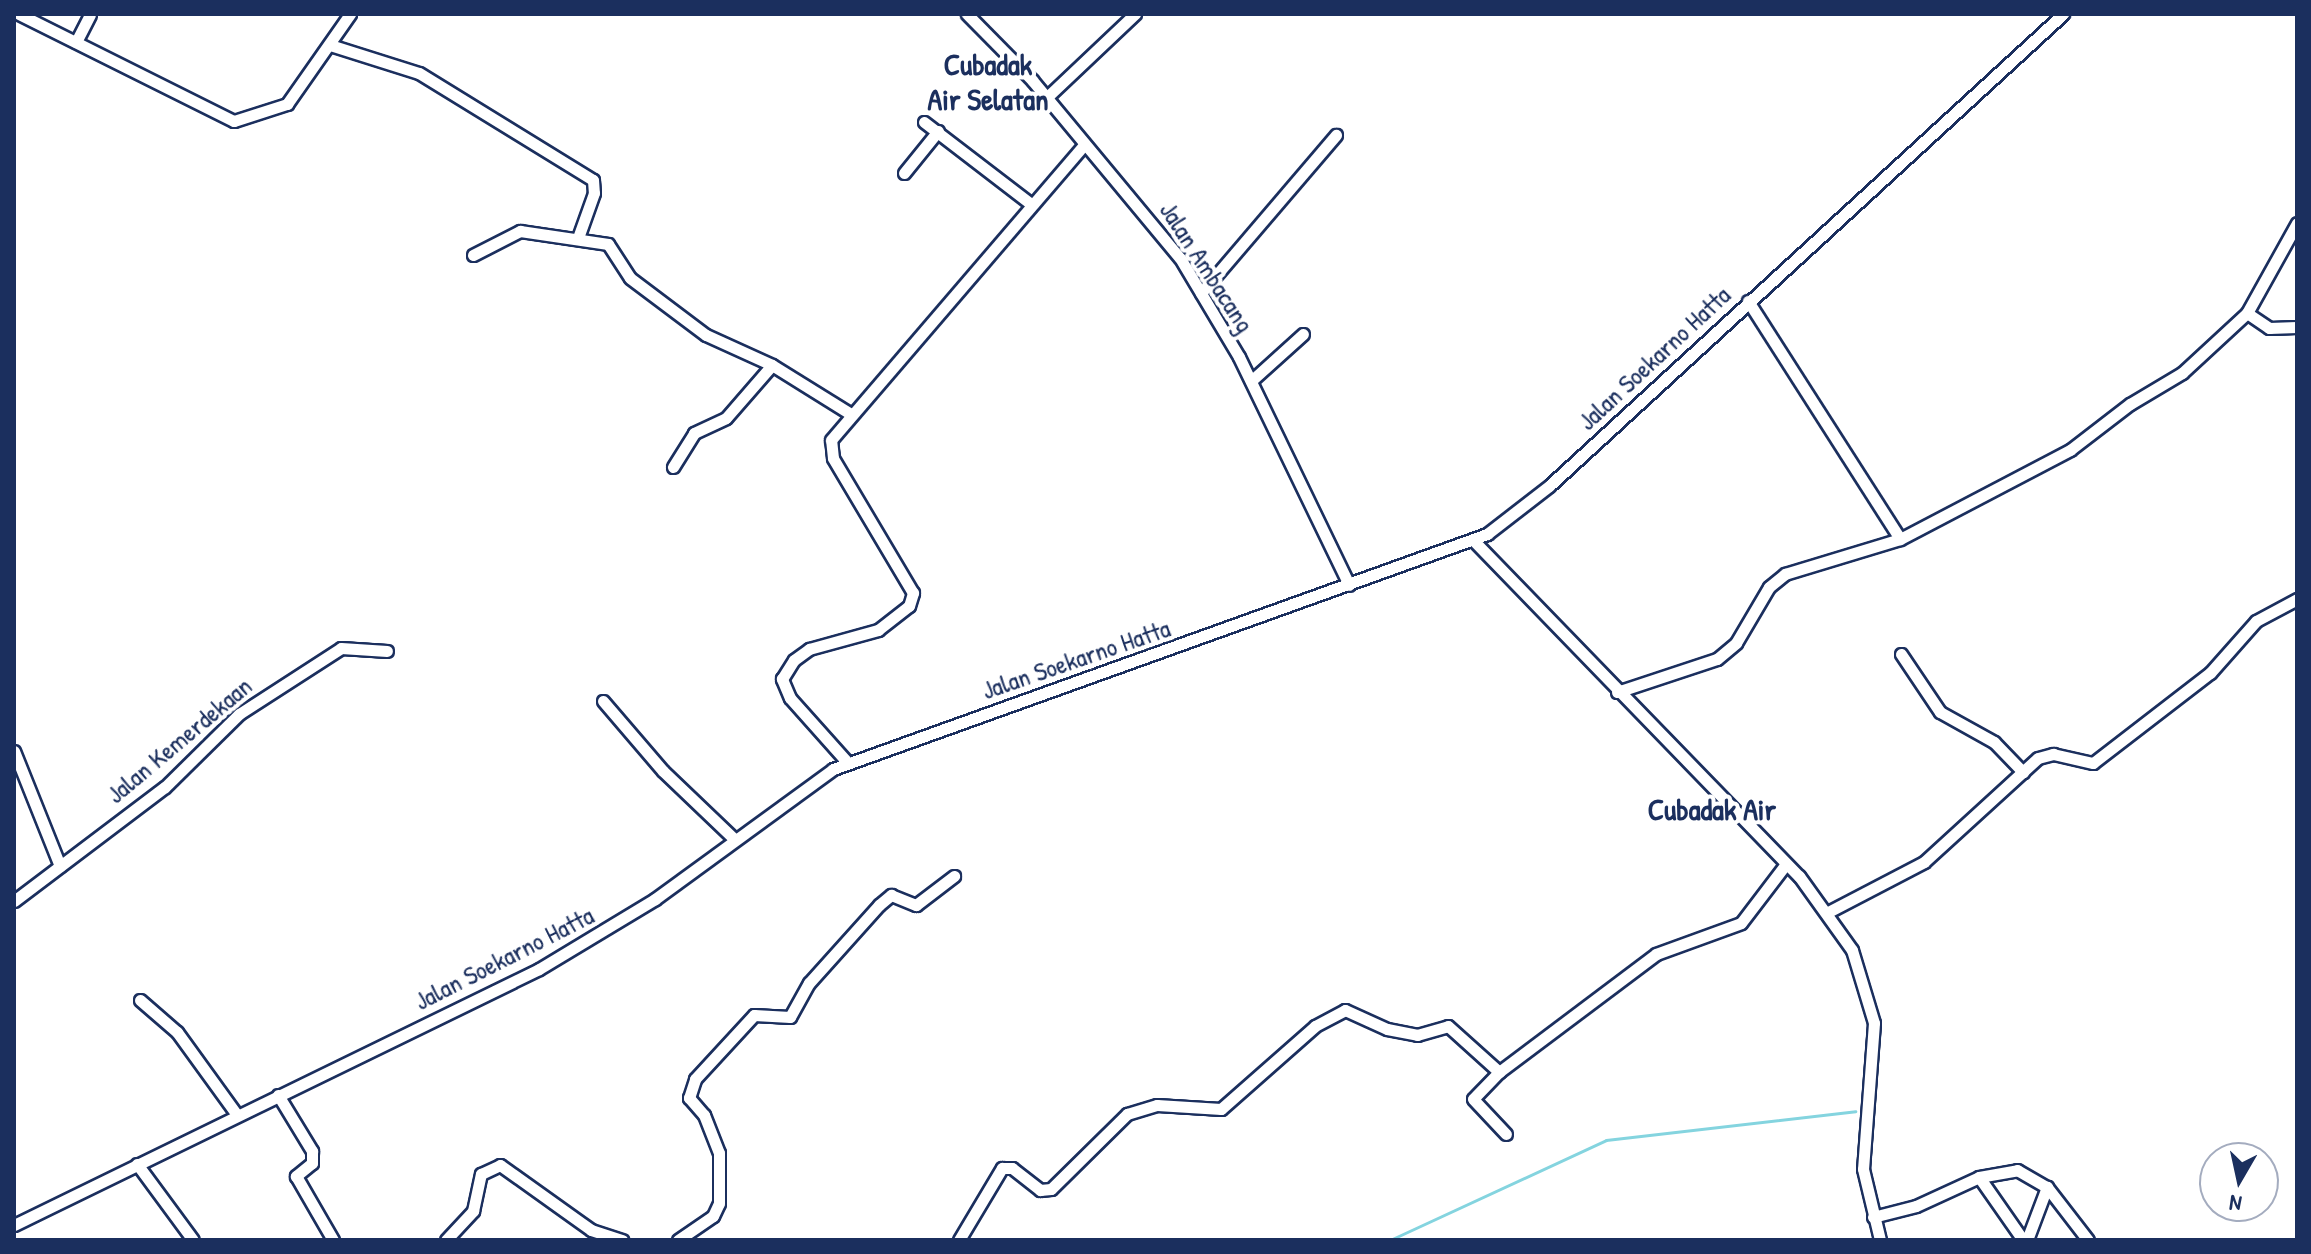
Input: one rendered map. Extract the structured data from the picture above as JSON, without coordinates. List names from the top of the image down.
{
  "streets": {
    "street": ["Jalan Ambacang", "Jalan Soekarno Hatta", "Jalan Kemerdekaan"]
  },
  "crossings": [
    ["Jalan Ambacang", "Jalan Soekarno Hatta"]
  ],
  "districts": ["Cubadak Air Selatan", "Cubadak Air"],
  "north": "bottom"
}
